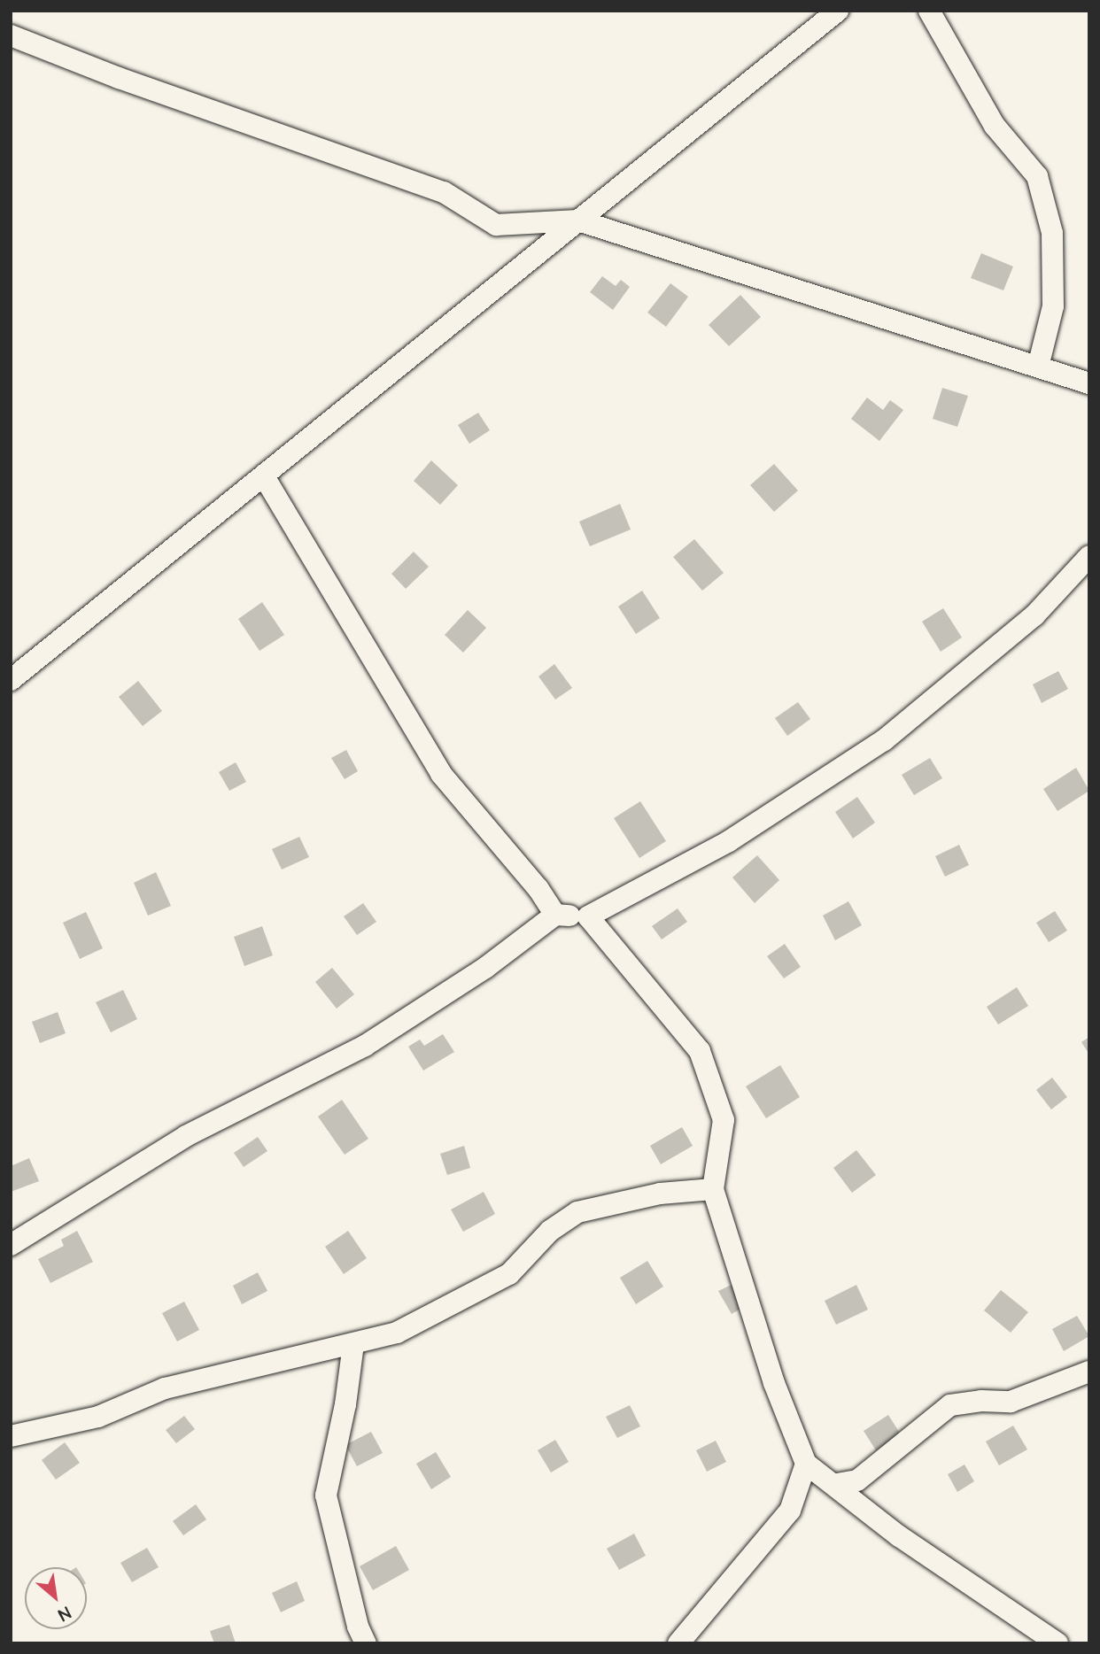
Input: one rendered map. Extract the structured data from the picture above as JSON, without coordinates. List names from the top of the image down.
{
  "north": "bottom right"
}
